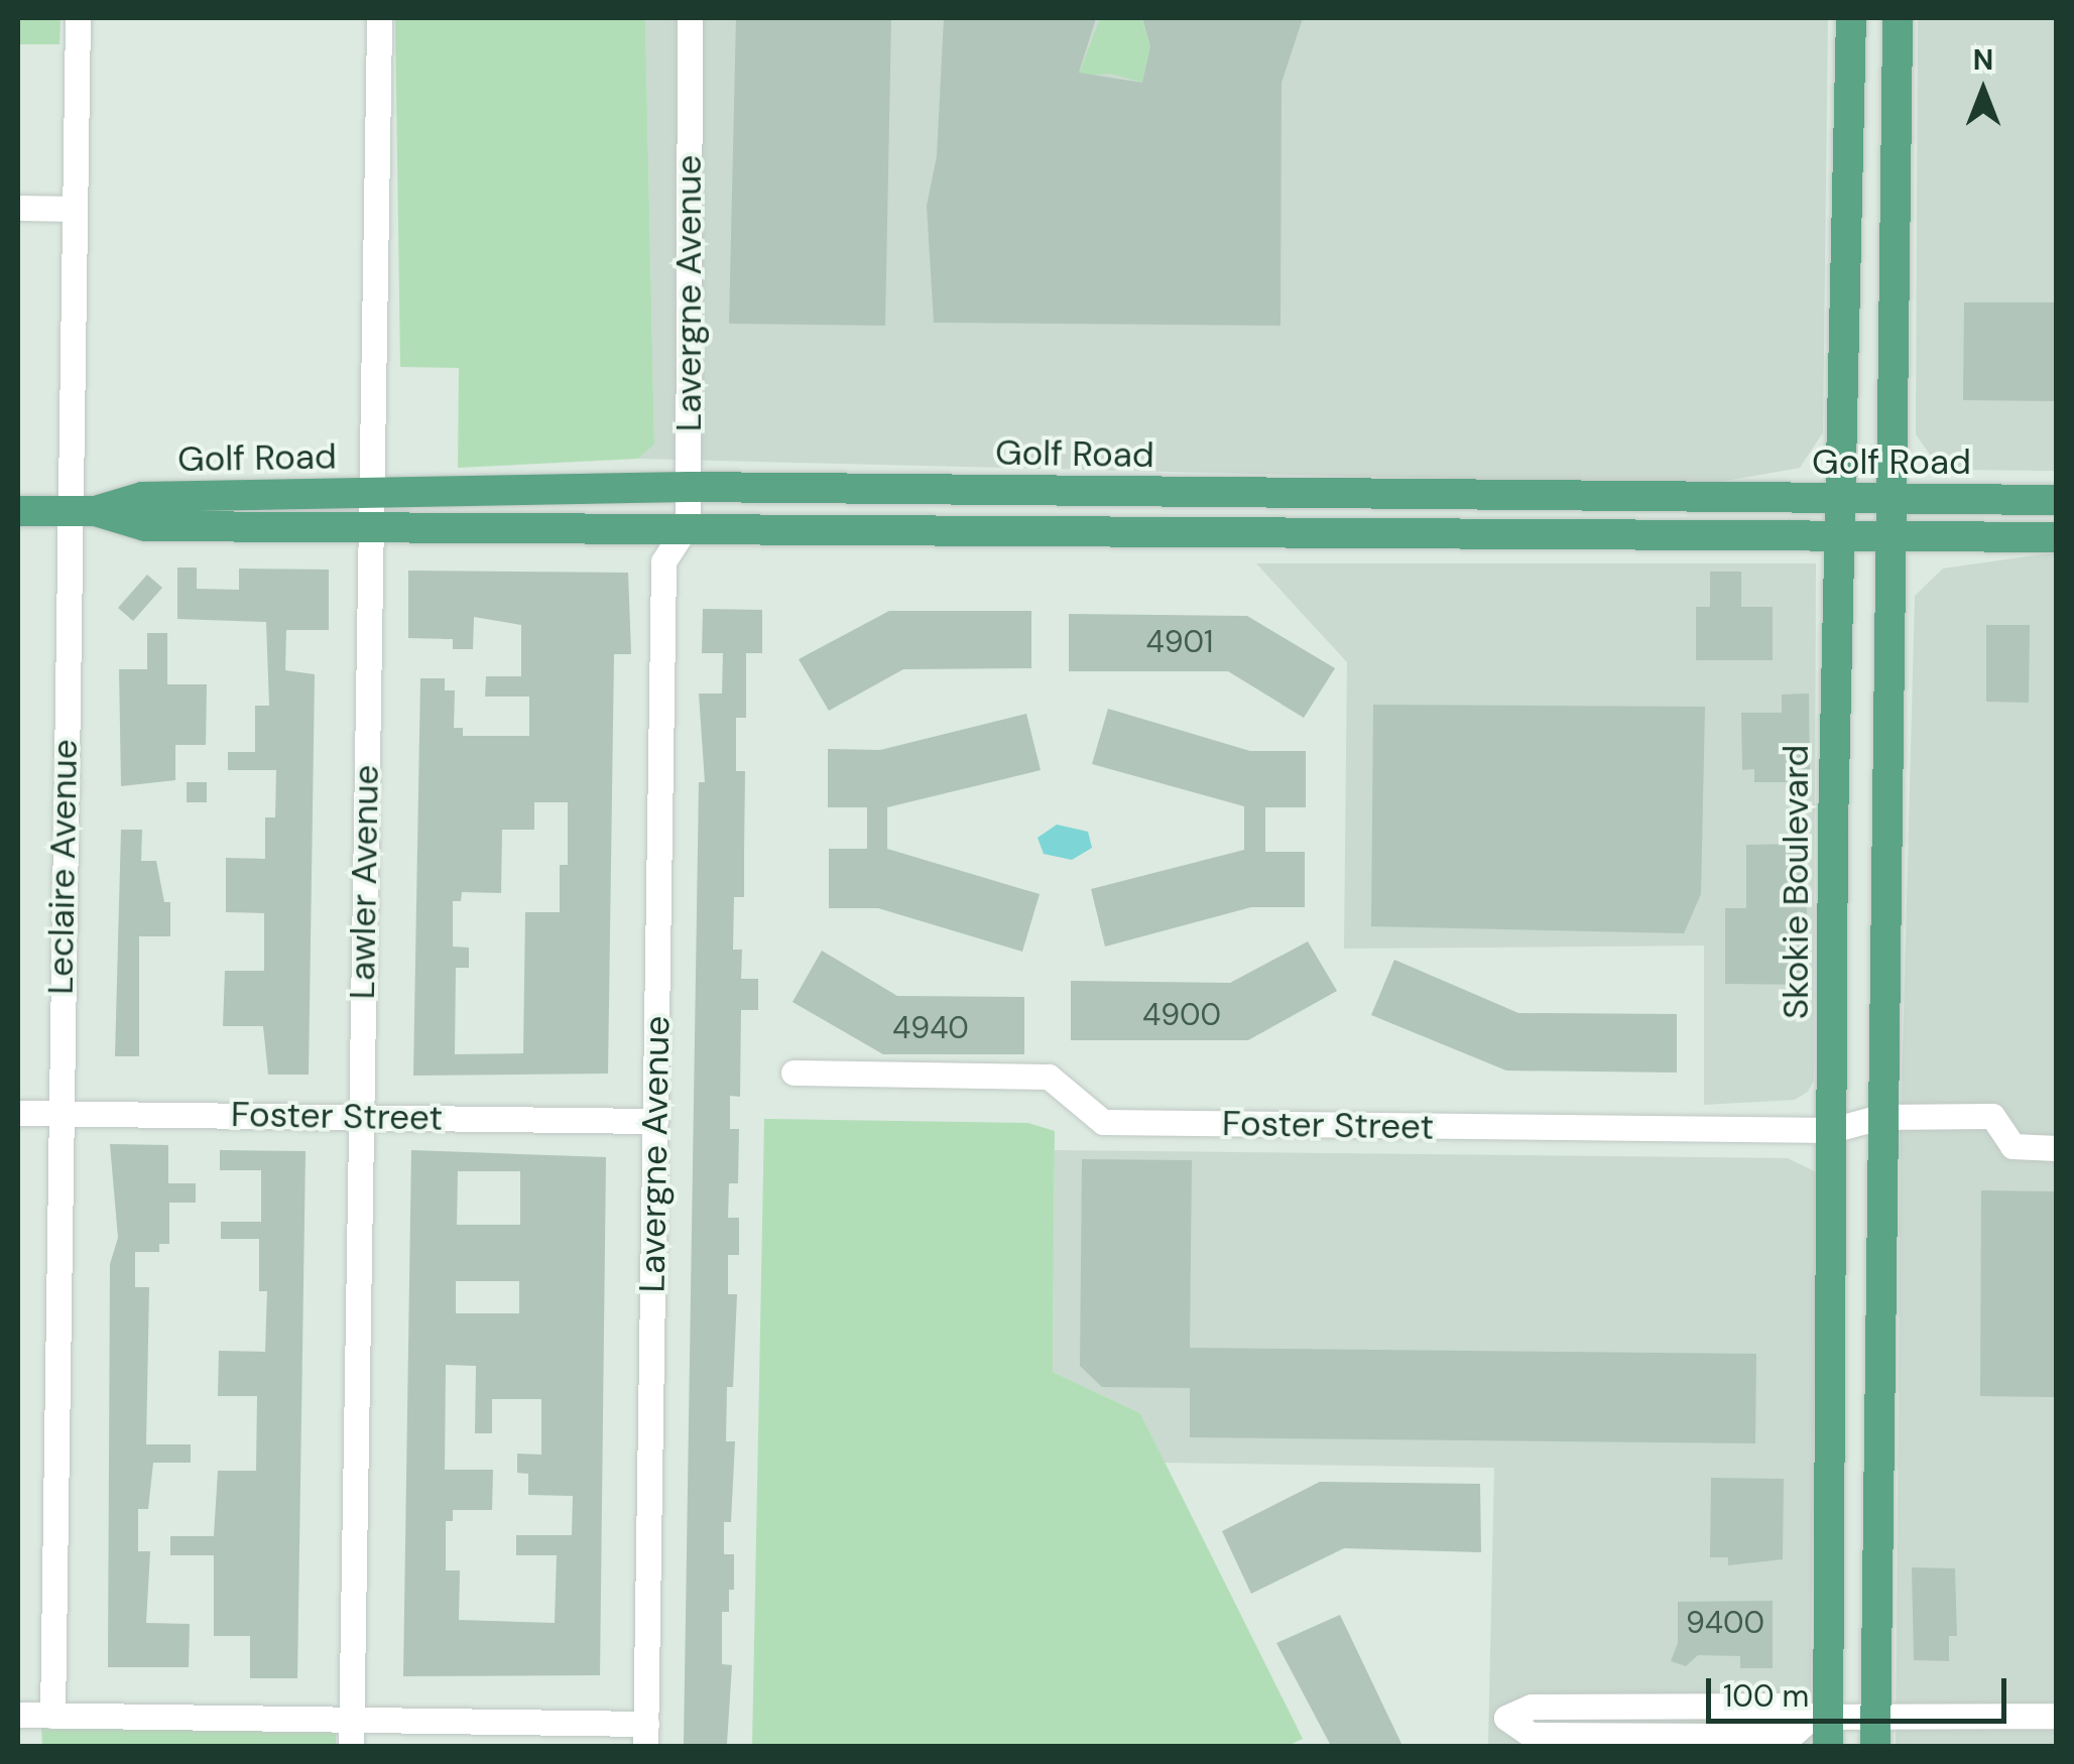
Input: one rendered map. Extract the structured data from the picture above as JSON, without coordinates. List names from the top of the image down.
{
  "streets": {
    "main road": ["Golf Road", "Skokie Boulevard"],
    "street": [
      "Lavergne Avenue",
      "Leclaire Avenue",
      "Lawler Avenue",
      "Foster Street"
    ]
  },
  "crossings": [
    ["Lavergne Avenue", "Golf Road"],
    ["Lavergne Avenue", "Foster Street"],
    ["Golf Road", "Leclaire Avenue"],
    ["Golf Road", "Lawler Avenue"],
    ["Golf Road", "Skokie Boulevard"],
    ["Leclaire Avenue", "Foster Street"],
    ["Lawler Avenue", "Foster Street"],
    ["Skokie Boulevard", "Foster Street"]
  ],
  "house_numbers": [
    "4901",
    "4900",
    "4940",
    "9400"
  ],
  "scale_bar": "100 m",
  "north": "top"
}
